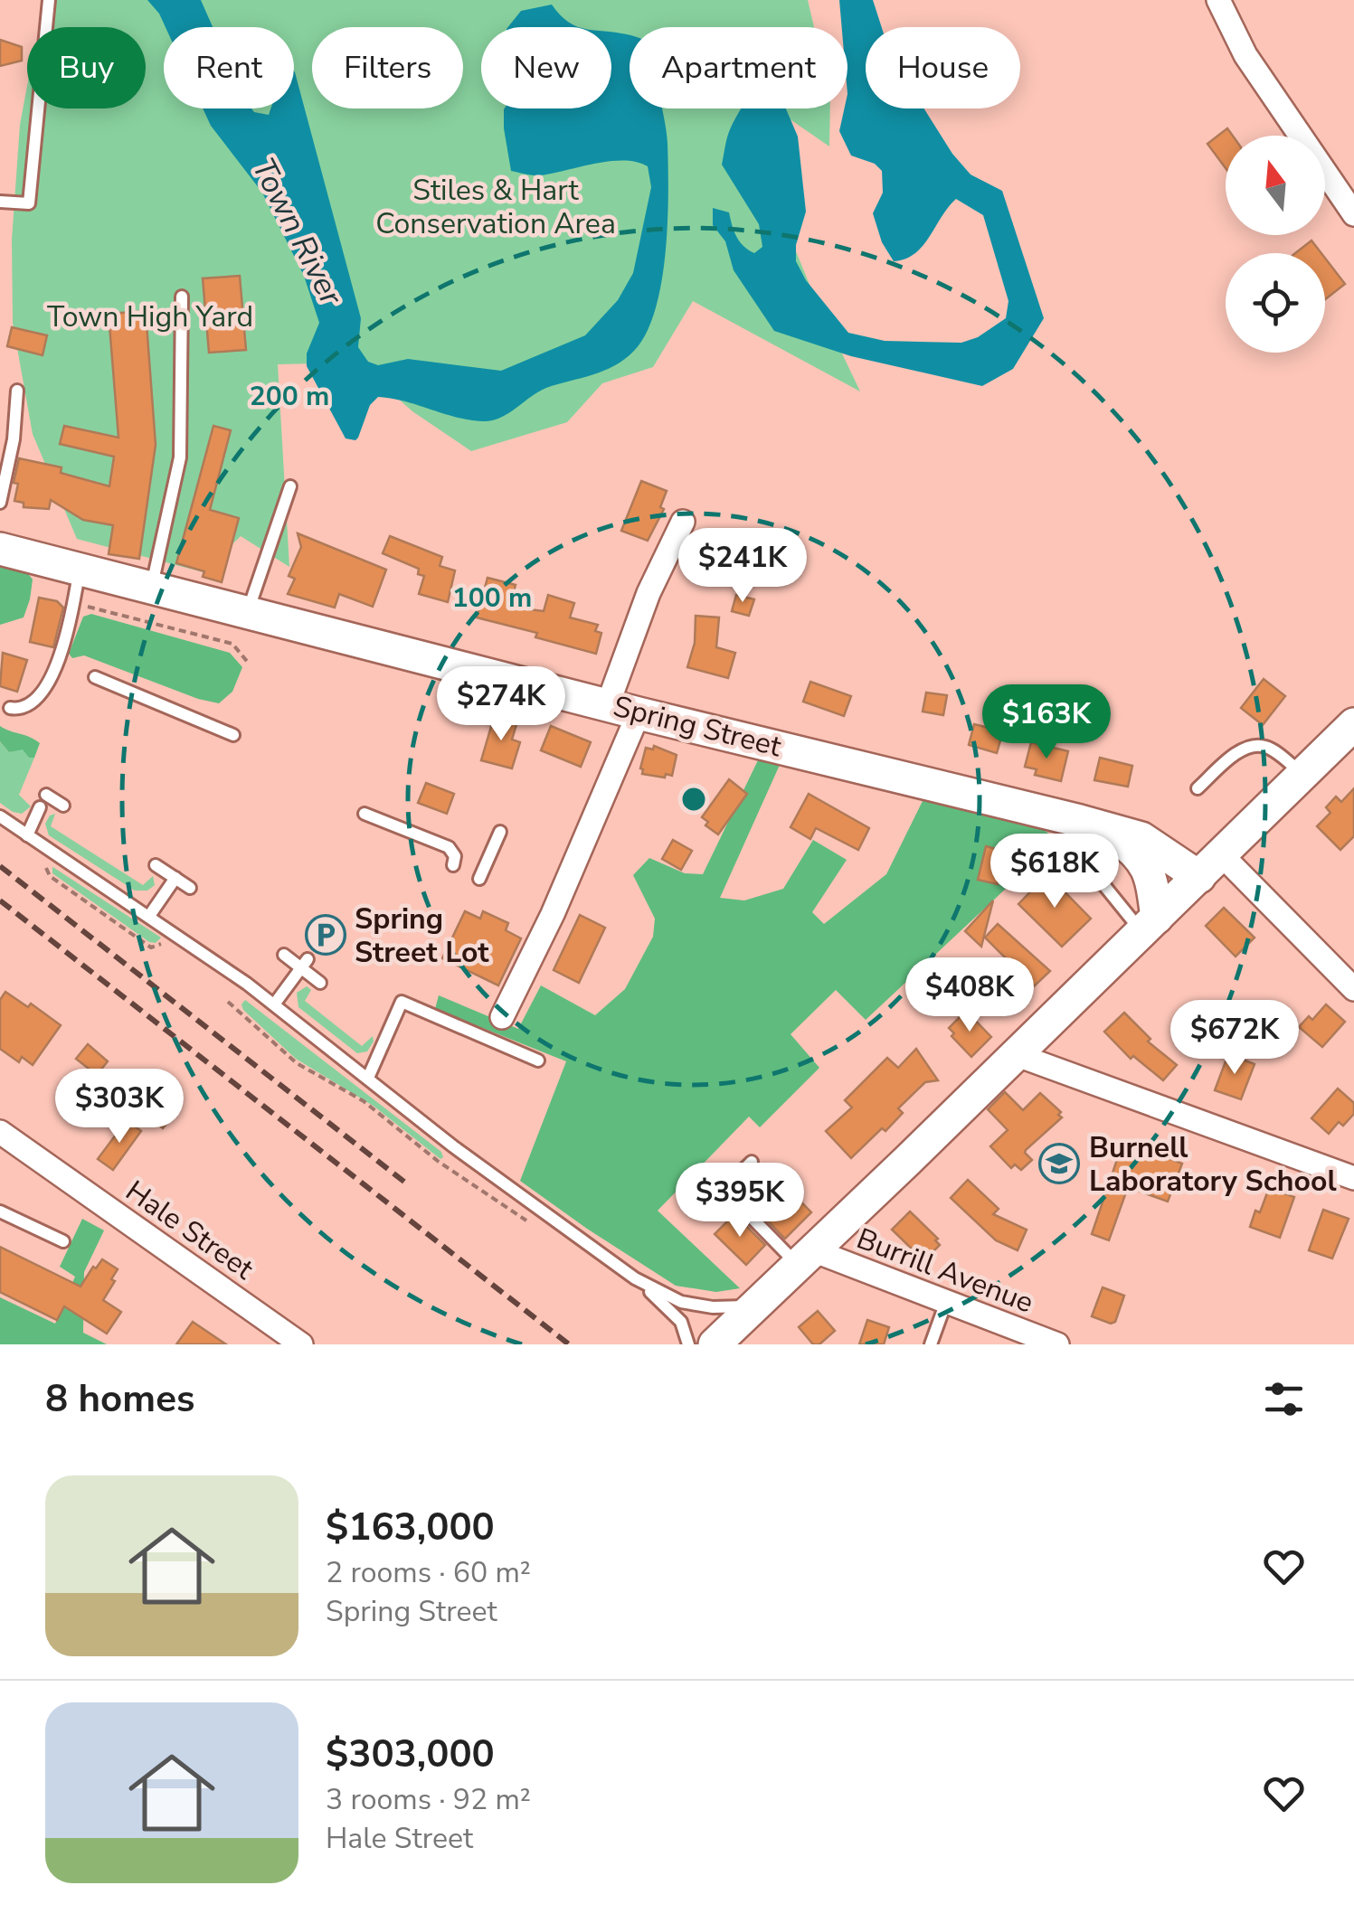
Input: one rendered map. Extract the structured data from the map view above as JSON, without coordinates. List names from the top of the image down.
{
  "streets": {
    "street": ["Spring Street", "Hale Street", "Burrill Avenue"]
  },
  "water": ["Town River"],
  "parks": ["Stiles & Hart Conservation Area", "Town High Yard"],
  "places": {
    "parking": ["Spring Street Lot"],
    "school or university": ["Burnell Laboratory School"]
  },
  "north": "top",
  "page": {
    "chip": [
      "Buy",
      "Rent",
      "Filters",
      "New",
      "Apartment",
      "House"
    ],
    "price": [
      "$241K",
      "$274K",
      "$163K",
      "$618K",
      "$408K",
      "$672K",
      "$303K",
      "$395K"
    ],
    "heading": "8 homes",
    "list": [
      {
        "name": "$163,000",
        "note": "2 rooms · 60 m² · Spring Street"
      },
      {
        "name": "$303,000",
        "note": "3 rooms · 92 m² · Hale Street"
      }
    ]
  },
  "rings": ["200 m", "100 m"]
}
